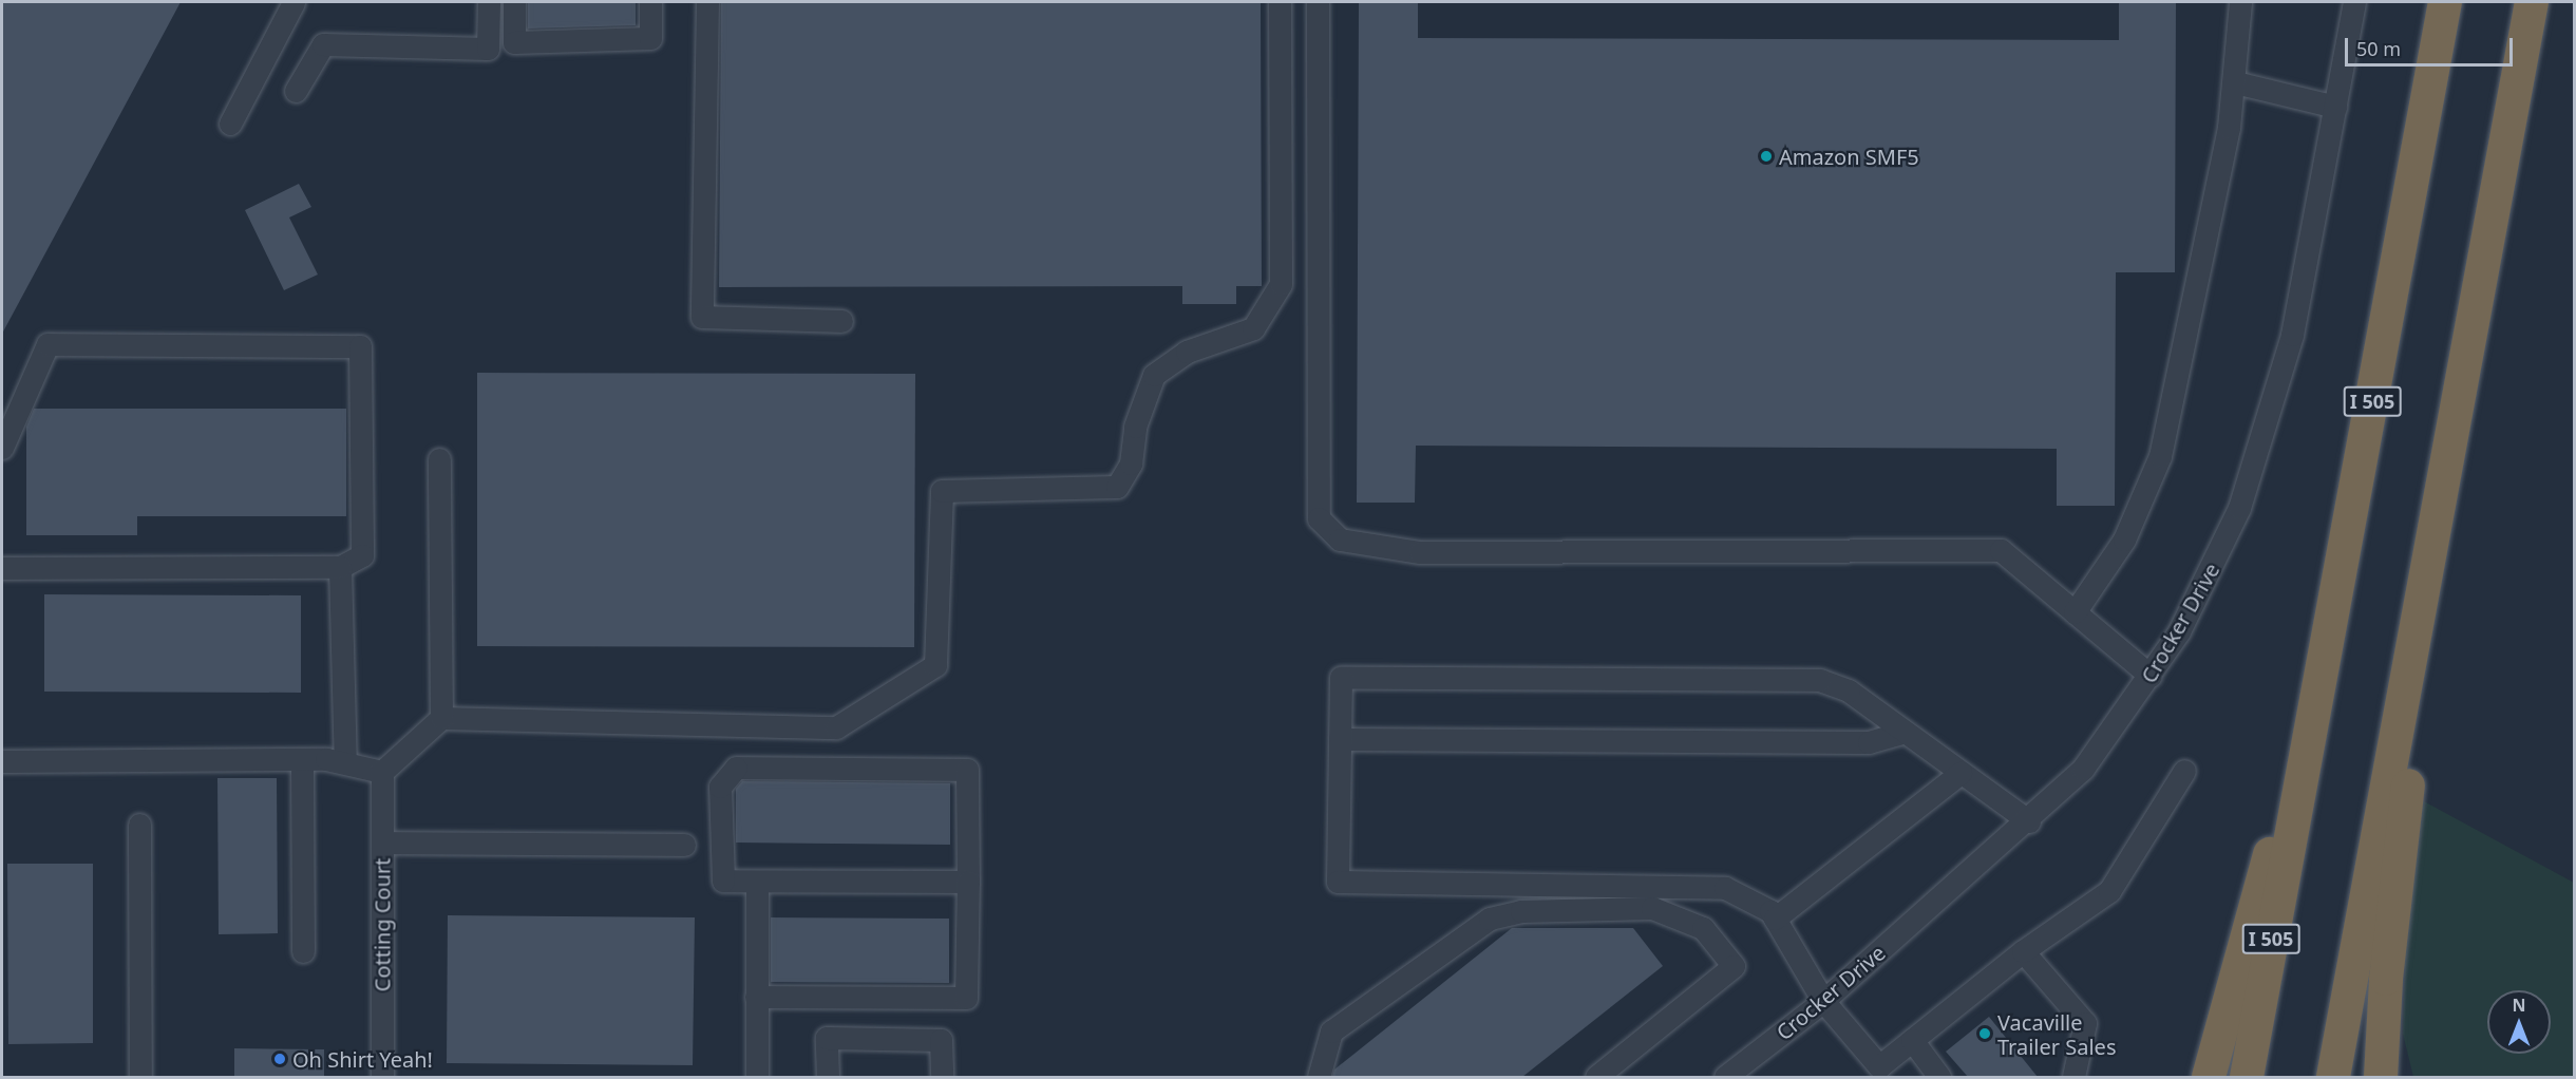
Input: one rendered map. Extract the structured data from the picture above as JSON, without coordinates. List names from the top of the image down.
{
  "streets": {
    "highway": ["I 505"],
    "street": ["Crocker Drive", "Cotting Court"]
  },
  "places": ["Amazon SMF5", "Vacaville Trailer Sales", "Oh Shirt Yeah!"],
  "scale_bar": "50 m",
  "north": "top"
}
